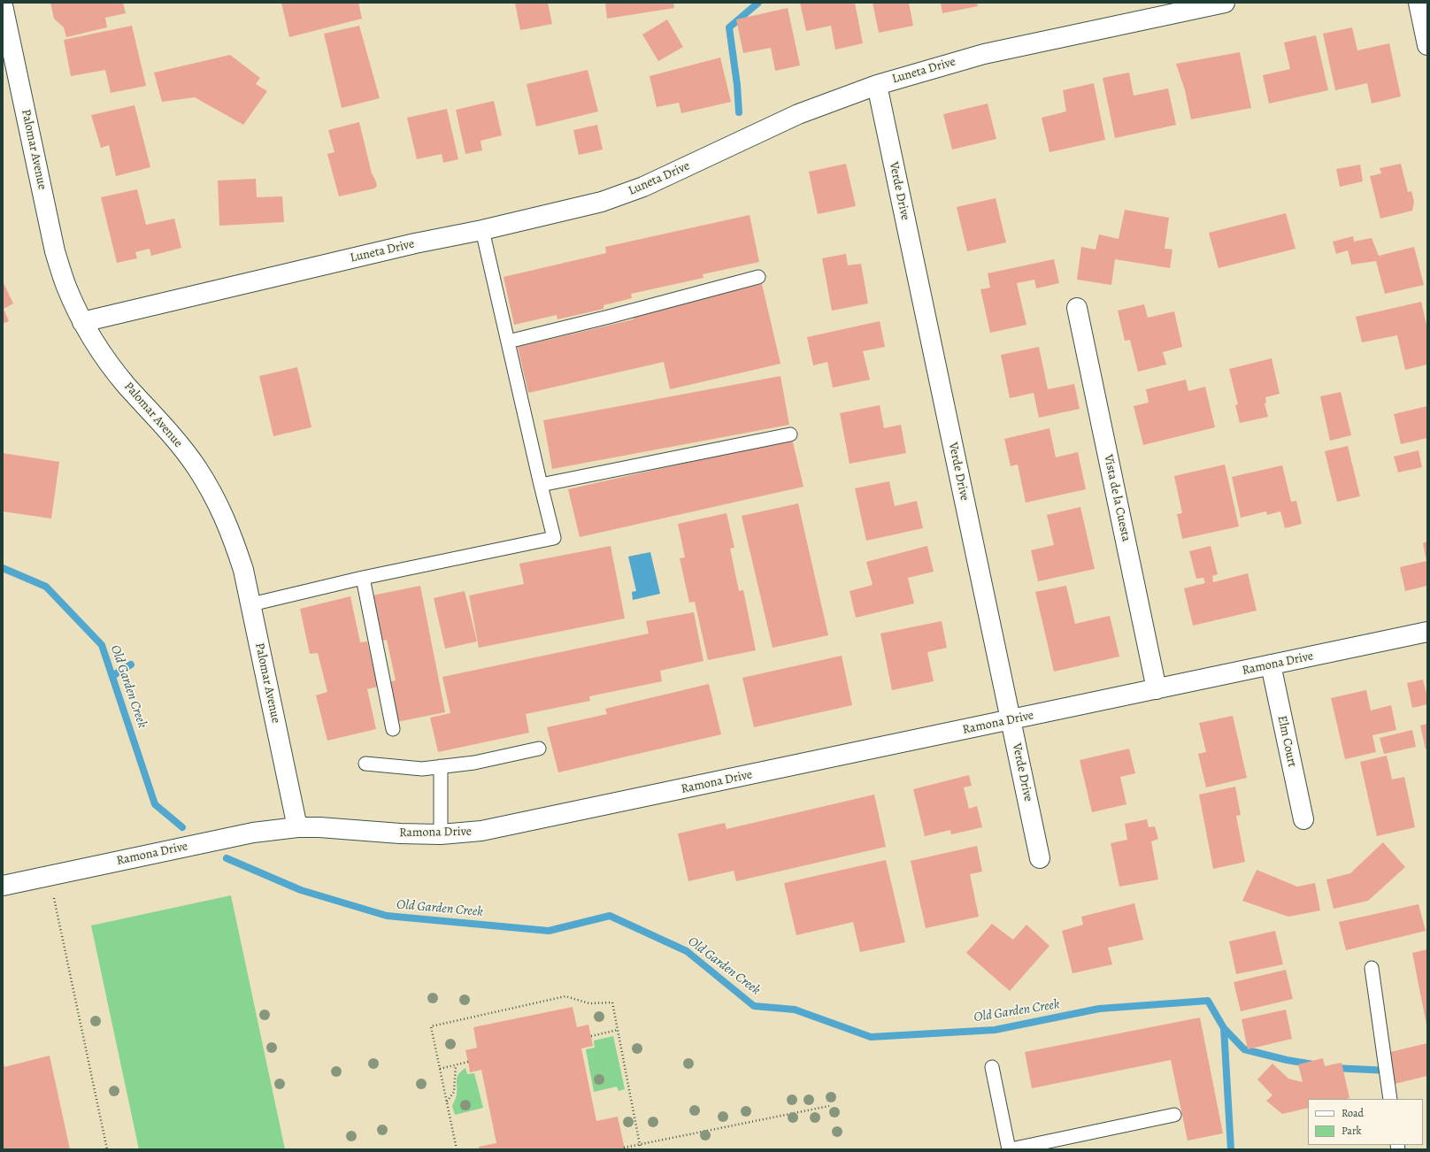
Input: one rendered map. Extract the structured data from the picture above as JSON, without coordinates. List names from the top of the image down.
{
  "streets": {
    "street": [
      "Luneta Drive",
      "Palomar Avenue",
      "Verde Drive",
      "Vista de la Cuesta",
      "Ramona Drive",
      "Elm Court"
    ]
  },
  "crossings": [
    ["Luneta Drive", "Palomar Avenue"],
    ["Luneta Drive", "Verde Drive"],
    ["Palomar Avenue", "Ramona Drive"],
    ["Verde Drive", "Ramona Drive"],
    ["Vista de la Cuesta", "Ramona Drive"],
    ["Ramona Drive", "Elm Court"]
  ],
  "water": ["Old Garden Creek"],
  "legend": ["Road", "Park"]
}
